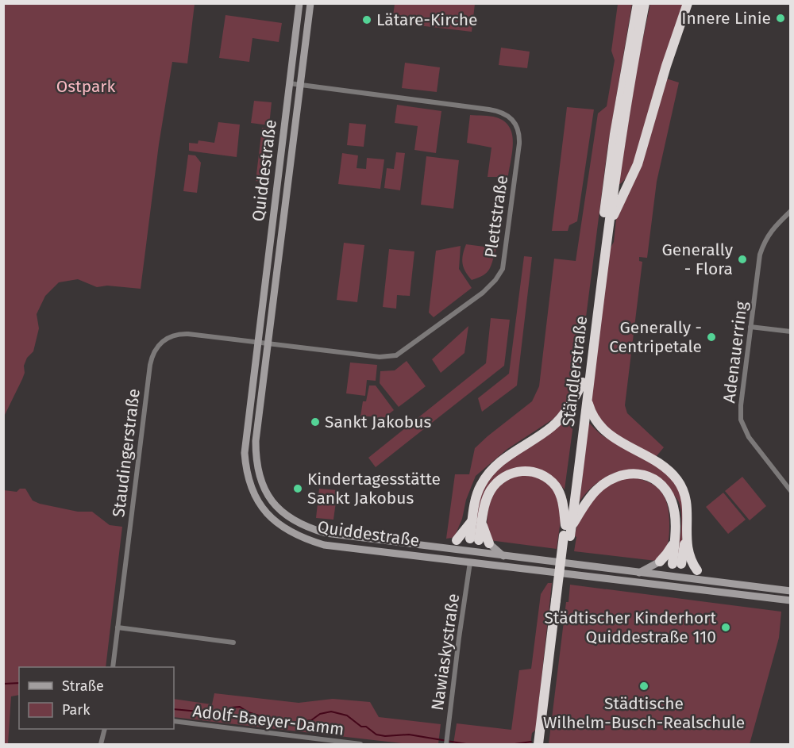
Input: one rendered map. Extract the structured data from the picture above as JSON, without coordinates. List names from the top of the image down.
{
  "streets": {
    "highway": ["Ständlerstraße"],
    "main road": ["Quiddestraße"],
    "street": [
      "Plettstraße",
      "Adenauerring",
      "Staudingerstraße",
      "Nawiaskystraße",
      "Adolf-Baeyer-Damm"
    ]
  },
  "crossings": [
    ["Quiddestraße", "Plettstraße"],
    ["Quiddestraße", "Staudingerstraße"],
    ["Quiddestraße", "Nawiaskystraße"],
    ["Plettstraße", "Staudingerstraße"]
  ],
  "parks": ["Ostpark"],
  "places": [
    "Innere Linie",
    "Lätare-Kirche",
    "Generally - Flora",
    "Generally - Centripetale",
    "Sankt Jakobus",
    "Kindertagesstätte Sankt Jakobus",
    "Städtischer Kinderhort Quiddestraße 110",
    "Städtische Wilhelm-Busch-Realschule"
  ],
  "legend": ["Straße", "Park"]
}
